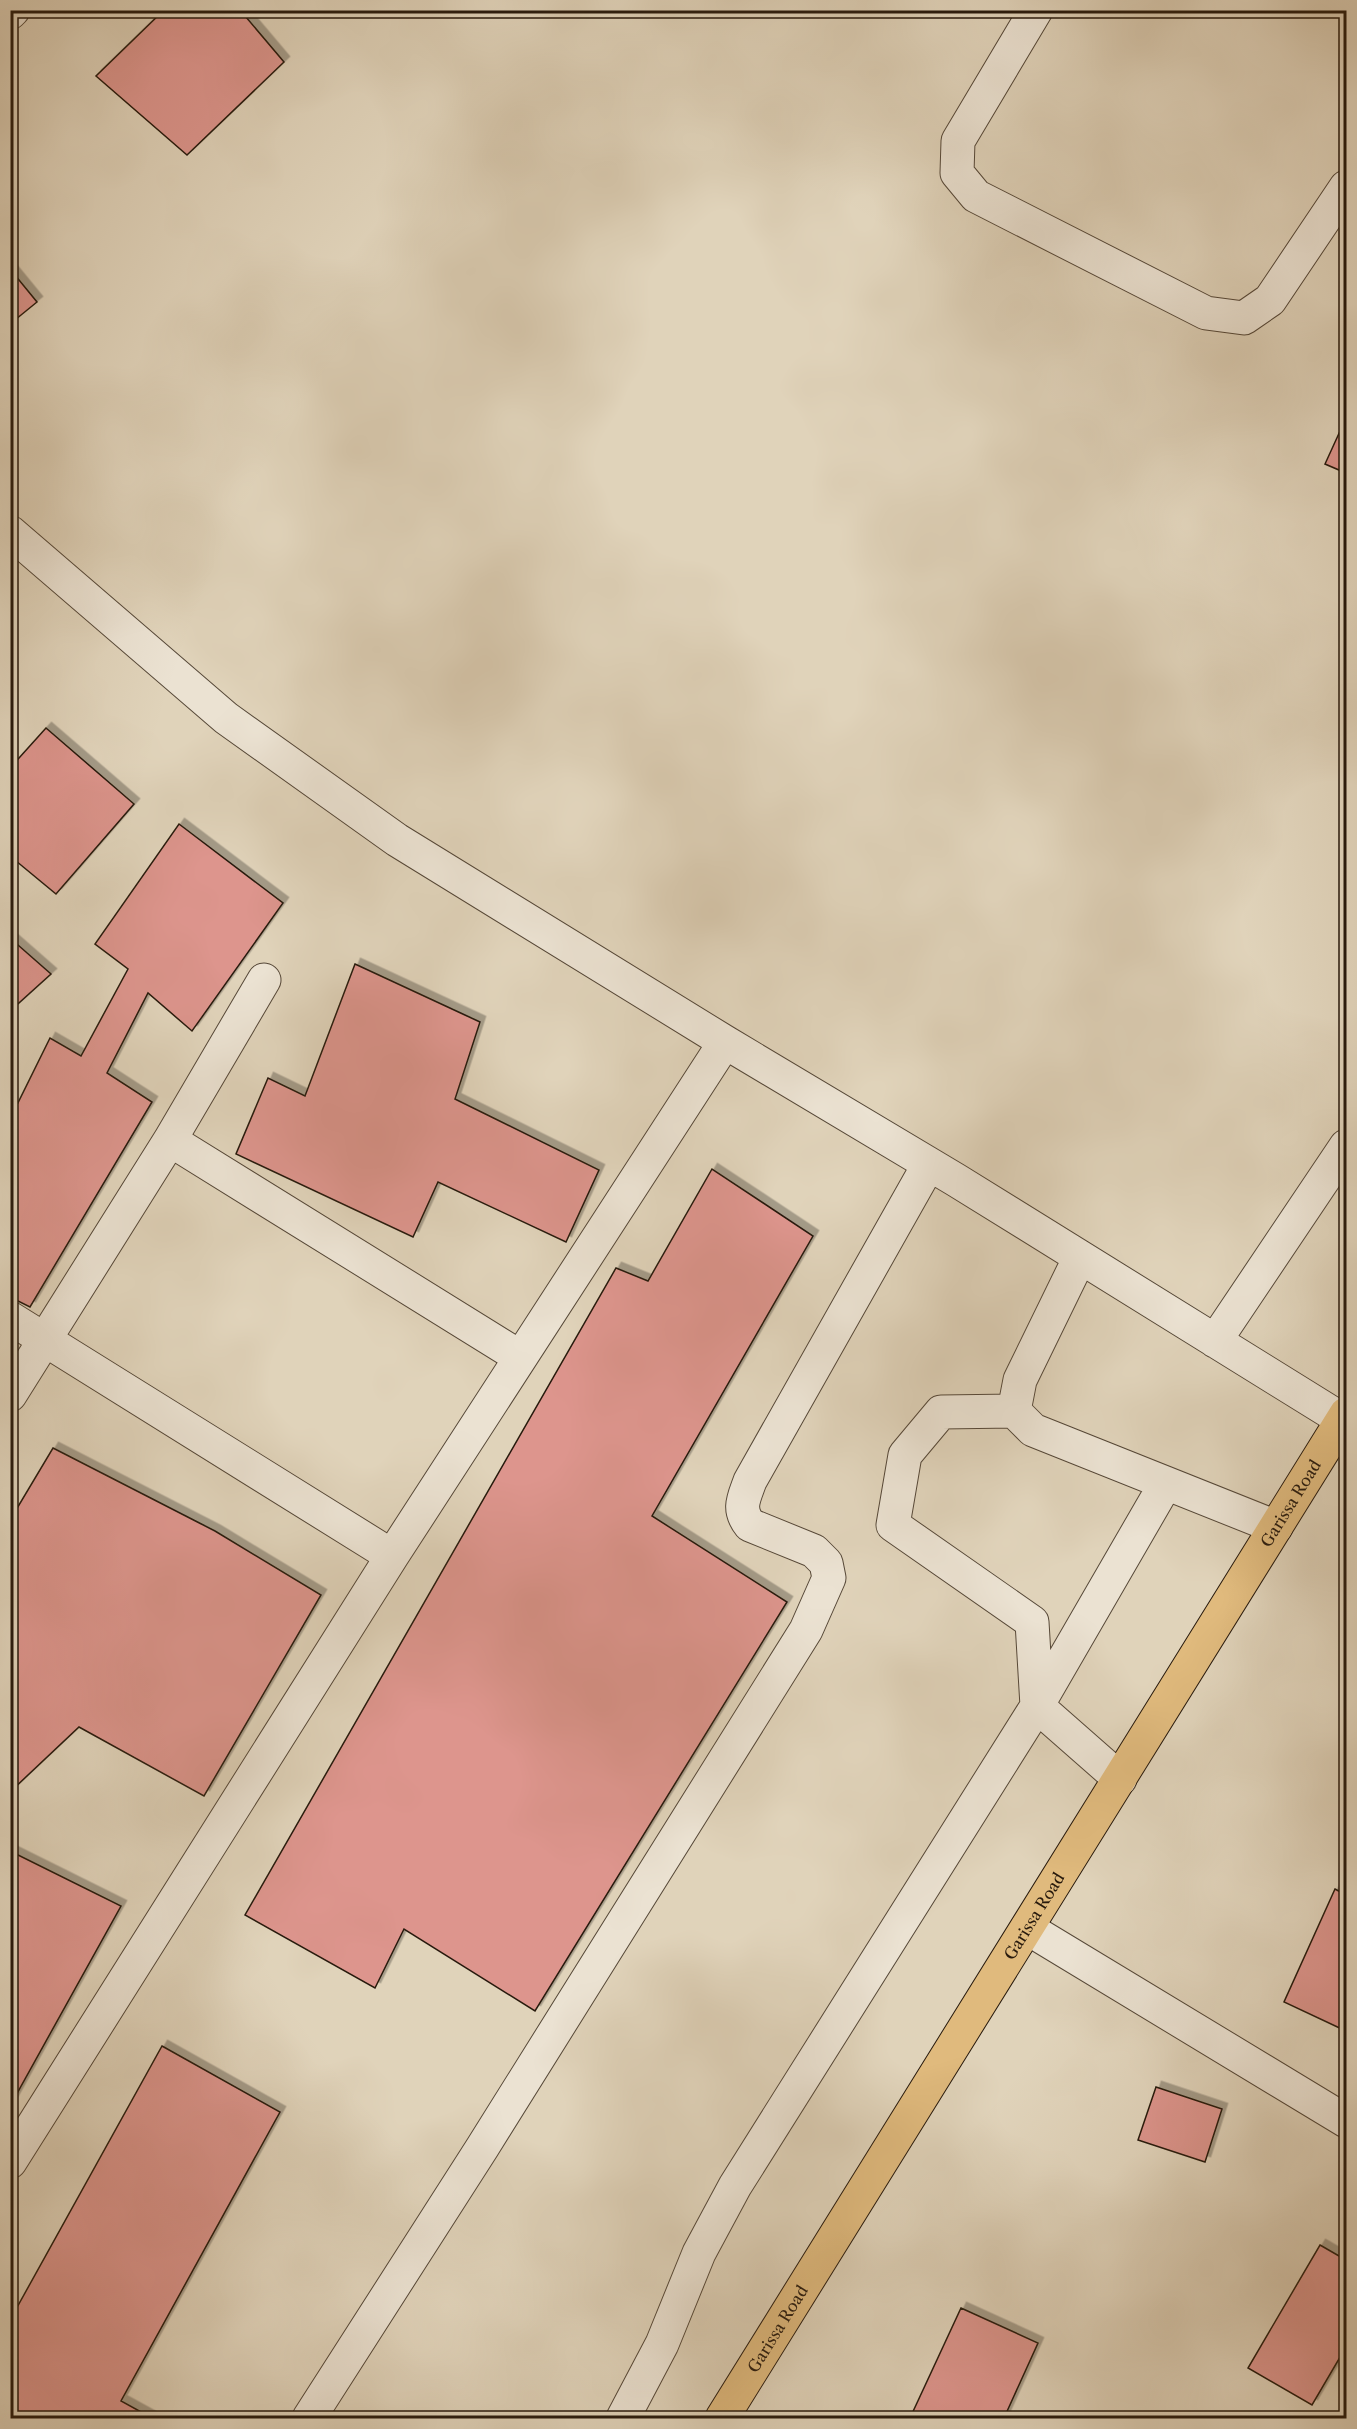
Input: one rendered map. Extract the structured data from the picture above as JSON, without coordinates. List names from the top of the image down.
{
  "streets": {
    "highway": ["Garissa Road"]
  }
}
